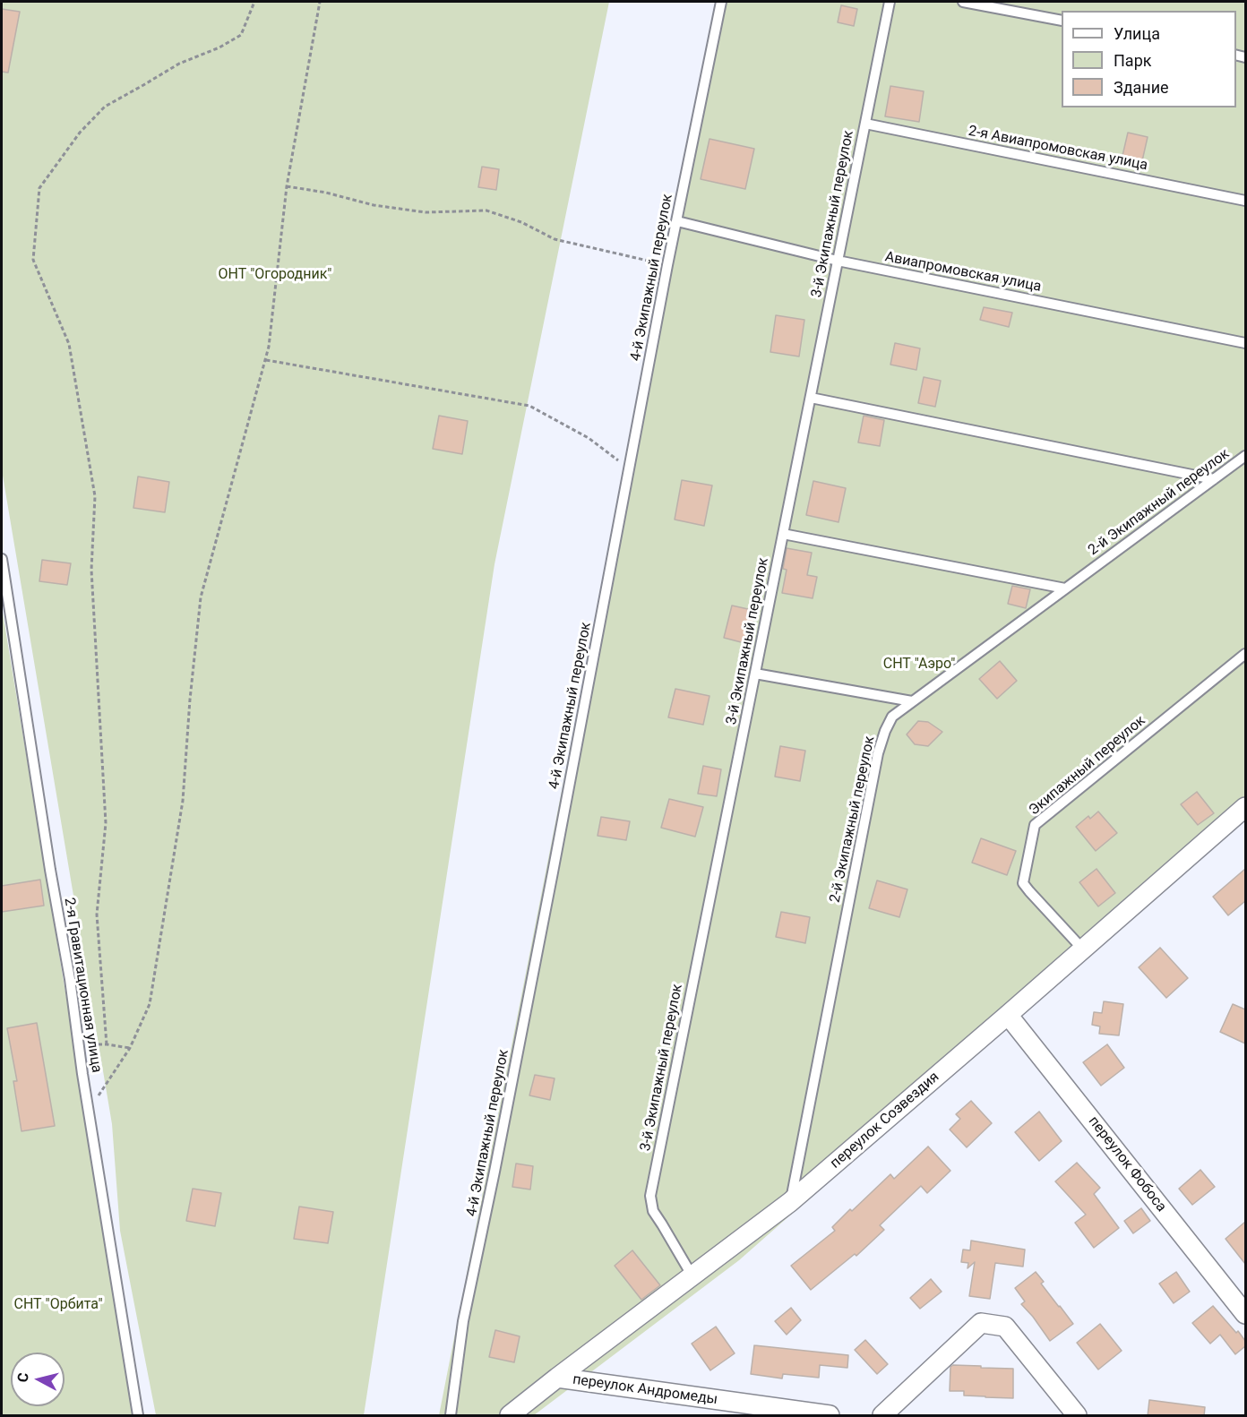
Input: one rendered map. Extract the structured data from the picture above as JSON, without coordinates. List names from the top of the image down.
{
  "streets": {
    "street": ["переулок Созвездия", "переулок Фобоса", "переулок Андромеды"],
    "lane": [
      "2-я Авиапромовская улица",
      "3-й Экипажный переулок",
      "Авиапромовская улица",
      "4-й Экипажный переулок",
      "2-й Экипажный переулок",
      "Экипажный переулок",
      "2-я Гравитационная улица"
    ]
  },
  "crossings": [
    ["2-я Авиапромовская улица", "3-й Экипажный переулок"],
    ["3-й Экипажный переулок", "Авиапромовская улица"],
    ["3-й Экипажный переулок", "переулок Созвездия"],
    ["Авиапромовская улица", "4-й Экипажный переулок"],
    ["2-й Экипажный переулок", "переулок Созвездия"],
    ["Экипажный переулок", "переулок Созвездия"],
    ["переулок Созвездия", "переулок Фобоса"],
    ["переулок Созвездия", "переулок Андромеды"]
  ],
  "parks": ["ОНТ \"Огородник\"", "СНТ \"Аэро\"", "СНТ \"Орбита\""],
  "legend": ["Улица", "Парк", "Здание"],
  "north": "left"
}
